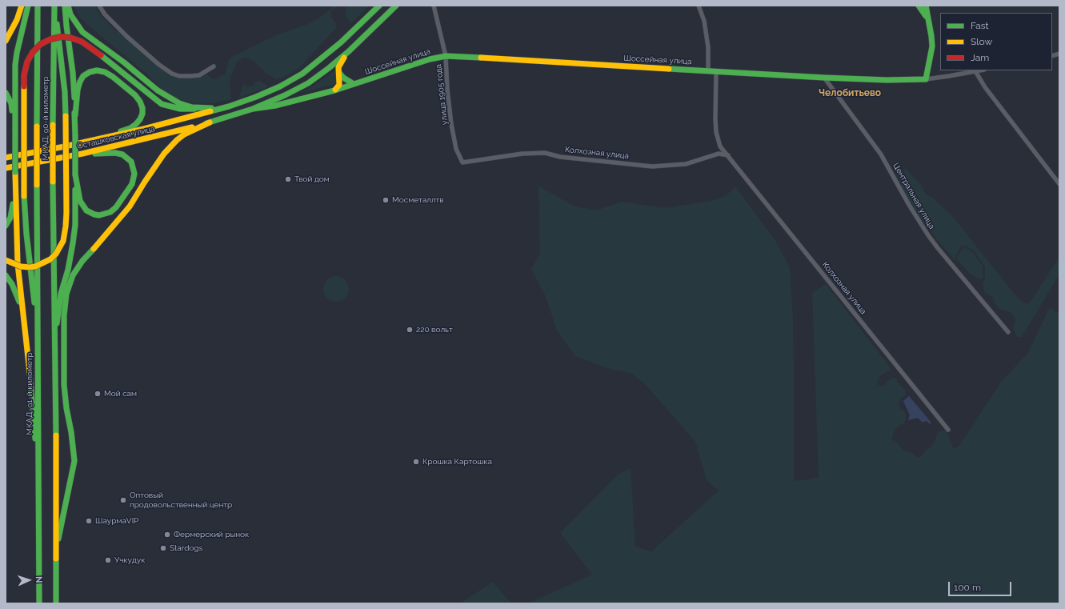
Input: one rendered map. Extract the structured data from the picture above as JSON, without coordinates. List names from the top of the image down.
{
  "streets": {
    "main road": [
      "Шоссейная улица",
      "МКАД, 90-й километр",
      "Осташковская улица",
      "МКАД, 91-й километр"
    ],
    "street": ["улица 1905 года", "Колхозная улица", "Центральная улица"]
  },
  "crossings": [
    ["Шоссейная улица", "улица 1905 года"],
    ["Шоссейная улица", "Осташковская улица"],
    ["Шоссейная улица", "Колхозная улица"],
    ["Шоссейная улица", "Центральная улица"],
    ["улица 1905 года", "Колхозная улица"],
    ["МКАД, 90-й километр", "МКАД, 91-й километр"]
  ],
  "districts": ["Челобитьево"],
  "places": [
    "Твой дом",
    "Мосметаллтв",
    "220 вольт",
    "Мой сам",
    "Крошка Картошка",
    "Оптовый продовольственный центр",
    "ШаурмаVIP",
    "Фермерский рынок",
    "Stardogs",
    "Учкудук"
  ],
  "legend": ["Fast", "Slow", "Jam"],
  "scale_bar": "100 m",
  "north": "right"
}
